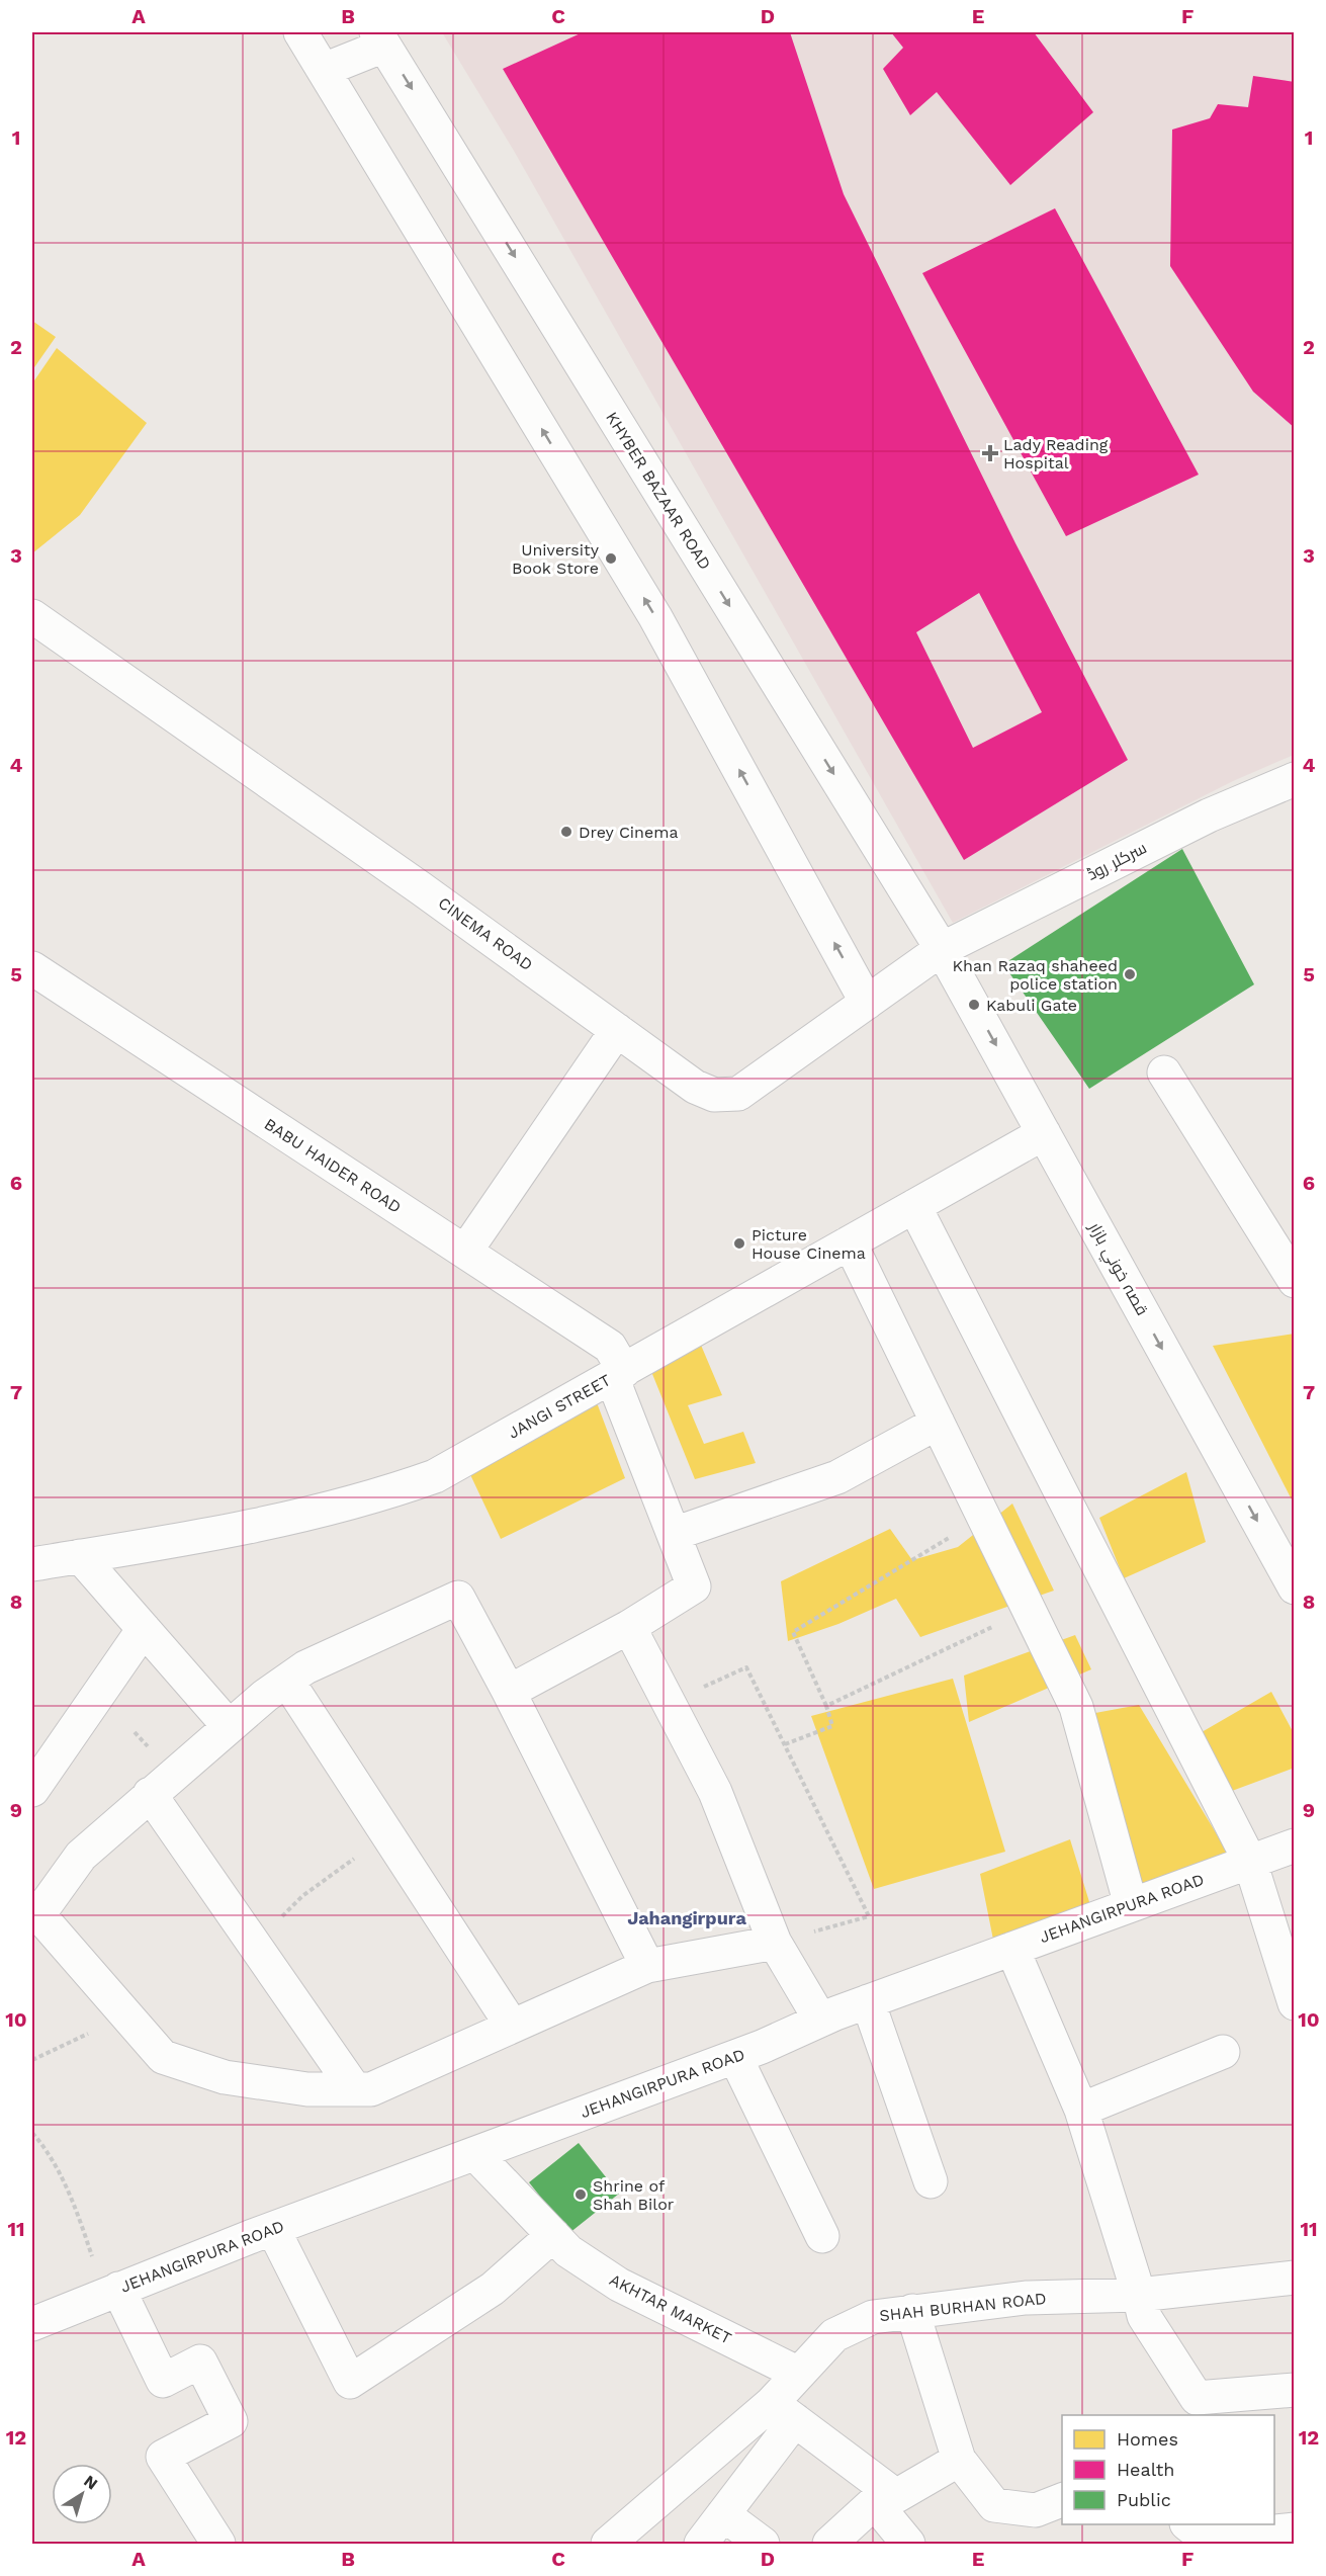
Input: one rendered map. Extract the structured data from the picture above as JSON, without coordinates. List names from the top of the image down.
{
  "streets": {
    "street": [
      "KHYBER BAZAAR ROAD",
      "سرکلر روڈ",
      "CINEMA ROAD",
      "BABU HAIDER ROAD",
      "قصہ خوني بازار",
      "JANGI STREET",
      "JEHANGIRPURA ROAD",
      "SHAH BURHAN ROAD",
      "AKHTAR MARKET"
    ]
  },
  "crossings": [
    ["KHYBER BAZAAR ROAD", "سرکلر روڈ"],
    ["KHYBER BAZAAR ROAD", "CINEMA ROAD"],
    ["KHYBER BAZAAR ROAD", "قصہ خوني بازار"],
    ["سرکلر روڈ", "CINEMA ROAD"],
    ["سرکلر روڈ", "قصہ خوني بازار"],
    ["CINEMA ROAD", "قصہ خوني بازار"],
    ["BABU HAIDER ROAD", "JANGI STREET"],
    ["قصہ خوني بازار", "JANGI STREET"],
    ["JEHANGIRPURA ROAD", "AKHTAR MARKET"],
    ["SHAH BURHAN ROAD", "AKHTAR MARKET"]
  ],
  "districts": ["Jahangirpura"],
  "places": {
    "health": ["Lady Reading Hospital"],
    "other": [
      "University Book Store",
      "Drey Cinema",
      "Khan Razaq shaheed police station",
      "Kabuli Gate",
      "Picture House Cinema",
      "Shrine of Shah Bilor"
    ]
  },
  "legend": ["Homes", "Health", "Public"],
  "north": "top right",
  "grid": {
    "columns": [
      "A",
      "B",
      "C",
      "D",
      "E",
      "F"
    ],
    "rows": [
      "1",
      "2",
      "3",
      "4",
      "5",
      "6",
      "7",
      "8",
      "9",
      "10",
      "11",
      "12"
    ]
  }
}
